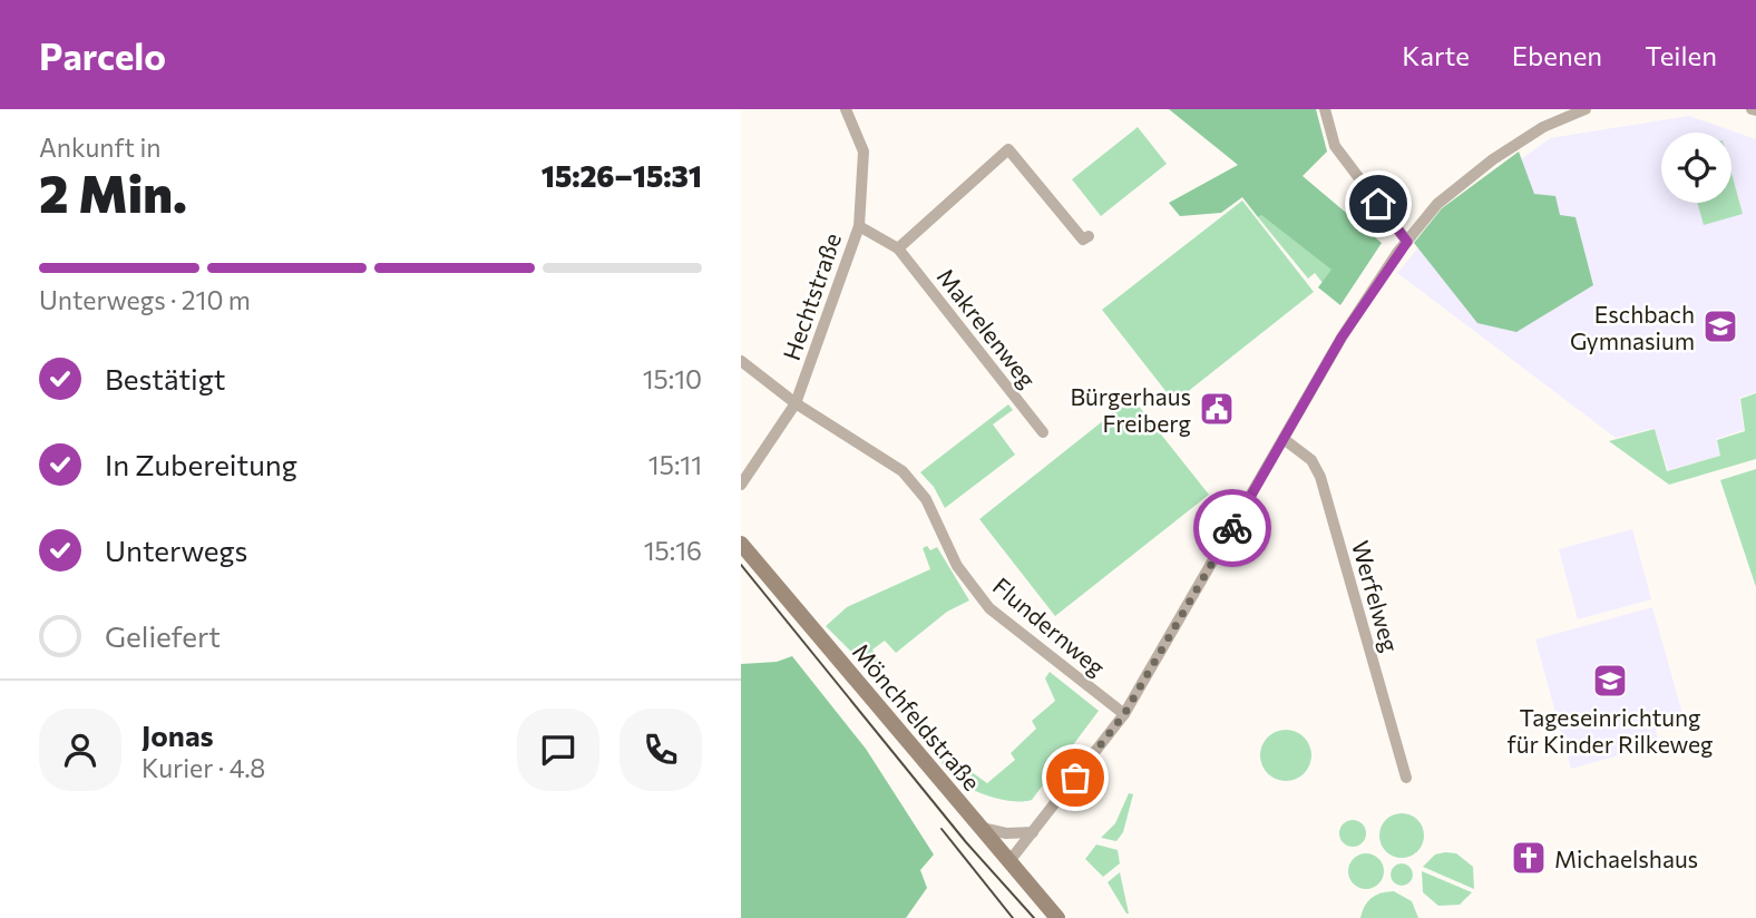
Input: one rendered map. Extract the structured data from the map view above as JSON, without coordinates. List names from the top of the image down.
{
  "streets": {
    "main road": ["Mönchfeldstraße"],
    "street": [
      "Hechtstraße",
      "Makrelenweg",
      "Werfelweg",
      "Flundernweg"
    ]
  },
  "crossings": [
    ["Hechtstraße", "Makrelenweg"],
    ["Hechtstraße", "Flundernweg"]
  ],
  "places": {
    "school or university": ["Eschbach Gymnasium", "Tageseinrichtung für Kinder Rilkeweg"],
    "public building": ["Bürgerhaus Freiberg"],
    "church": ["Michaelshaus"]
  },
  "page": {
    "header": "Parcelo",
    "nav": ["Karte", "Ebenen", "Teilen"],
    "heading": ["2 Min.", "Ankunft in", "15:26–15:31"],
    "panel": ["Jonas", "Kurier · 4.8"],
    "bar": "Unterwegs · 210 m",
    "list": [
      ["Bestätigt", "15:10"],
      ["In Zubereitung", "15:11"],
      ["Unterwegs", "15:16"],
      "Geliefert"
    ]
  }
}
